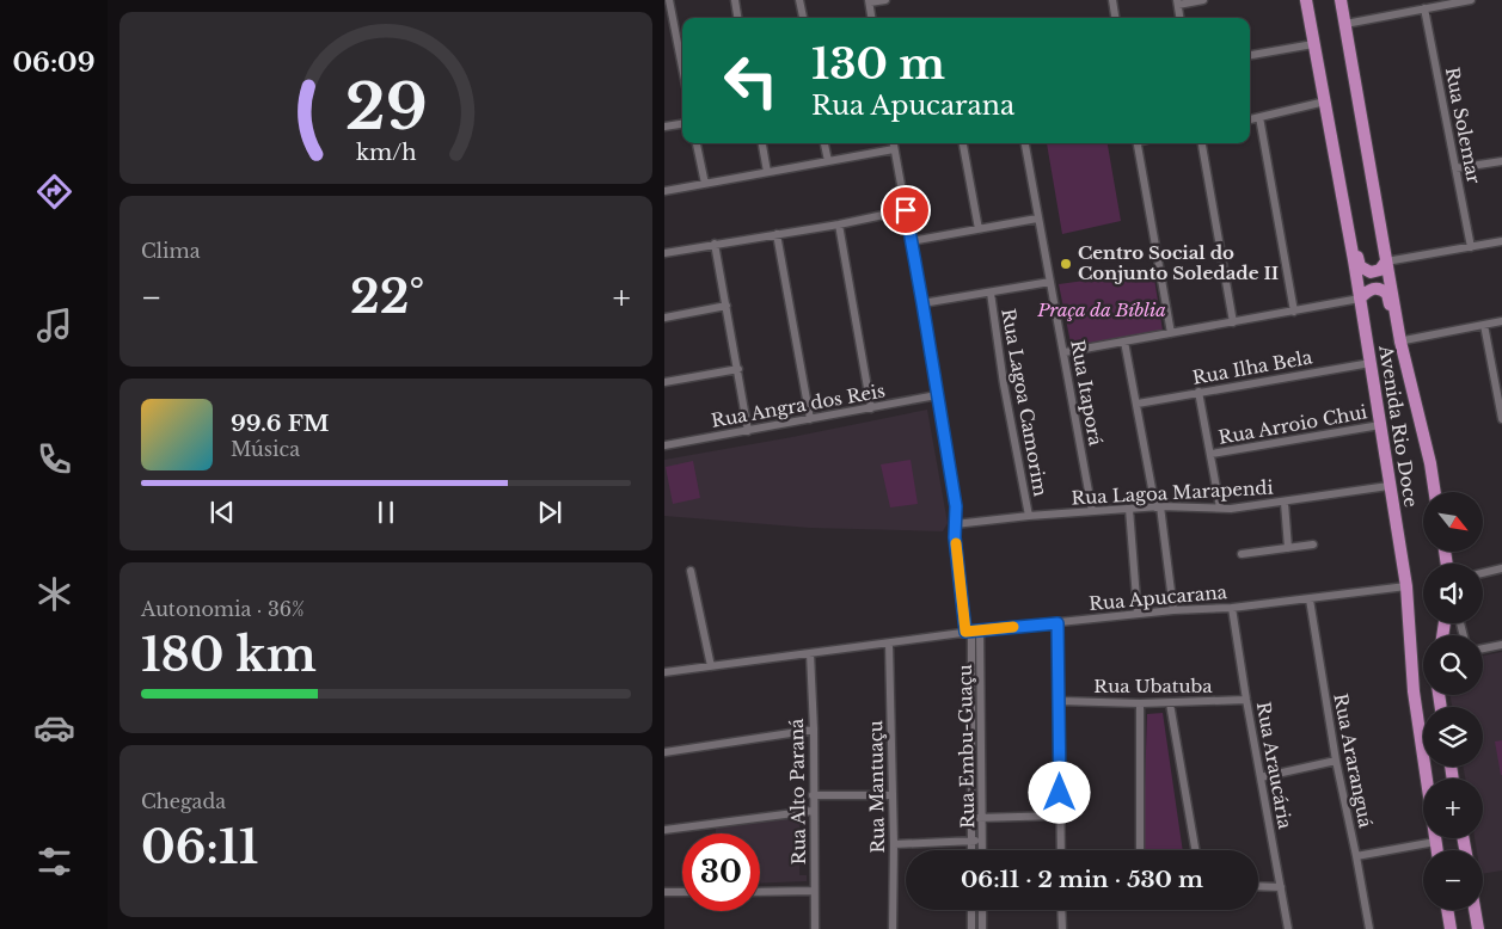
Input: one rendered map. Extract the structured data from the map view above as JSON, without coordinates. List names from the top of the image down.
{
  "streets": {
    "main road": ["Avenida Rio Doce"],
    "street": [
      "Rua Solemar",
      "Rua Ilha Bela",
      "Rua Itaporá",
      "Rua Lagoa Camorim",
      "Rua Angra dos Reis",
      "Rua Arroio Chui",
      "Rua Lagoa Marapendi",
      "Rua Apucarana",
      "Rua Ubatuba",
      "Rua Embu-Guaçu",
      "Rua Araranguá",
      "Rua Araucária",
      "Rua Mantuaçu",
      "Rua Alto Paraná"
    ]
  },
  "crossings": [
    ["Rua Ilha Bela", "Avenida Rio Doce"],
    ["Rua Itaporá", "Rua Lagoa Marapendi"],
    ["Rua Lagoa Camorim", "Rua Lagoa Marapendi"],
    ["Rua Angra dos Reis", "Rua Embu-Guaçu"],
    ["Rua Arroio Chui", "Avenida Rio Doce"],
    ["Avenida Rio Doce", "Rua Lagoa Marapendi"],
    ["Avenida Rio Doce", "Rua Apucarana"],
    ["Rua Lagoa Marapendi", "Rua Embu-Guaçu"],
    ["Rua Apucarana", "Rua Embu-Guaçu"],
    ["Rua Apucarana", "Rua Araranguá"],
    ["Rua Apucarana", "Rua Araucária"],
    ["Rua Apucarana", "Rua Mantuaçu"],
    ["Rua Apucarana", "Rua Alto Paraná"],
    ["Rua Ubatuba", "Rua Araucária"]
  ],
  "parks": ["Praça da Bíblia"],
  "places": ["Centro Social do Conjunto Soledade II"],
  "north": "bottom right",
  "page": {
    "tabs": "06:09",
    "turn": ["130 m", "Rua Apucarana"],
    "tile": [
      "Clima",
      ["Autonomia · 36%", "180 km"],
      ["Chegada", "06:11"]
    ],
    "heat": ["−", "22°", "+"],
    "song": ["99.6 FM", "Música"],
    "map_buttons": ["+", "−"],
    "limit": "30",
    "trip": "06:11 · 2 min · 530 m",
    "gauge": ["29", "km/h"]
  }
}
